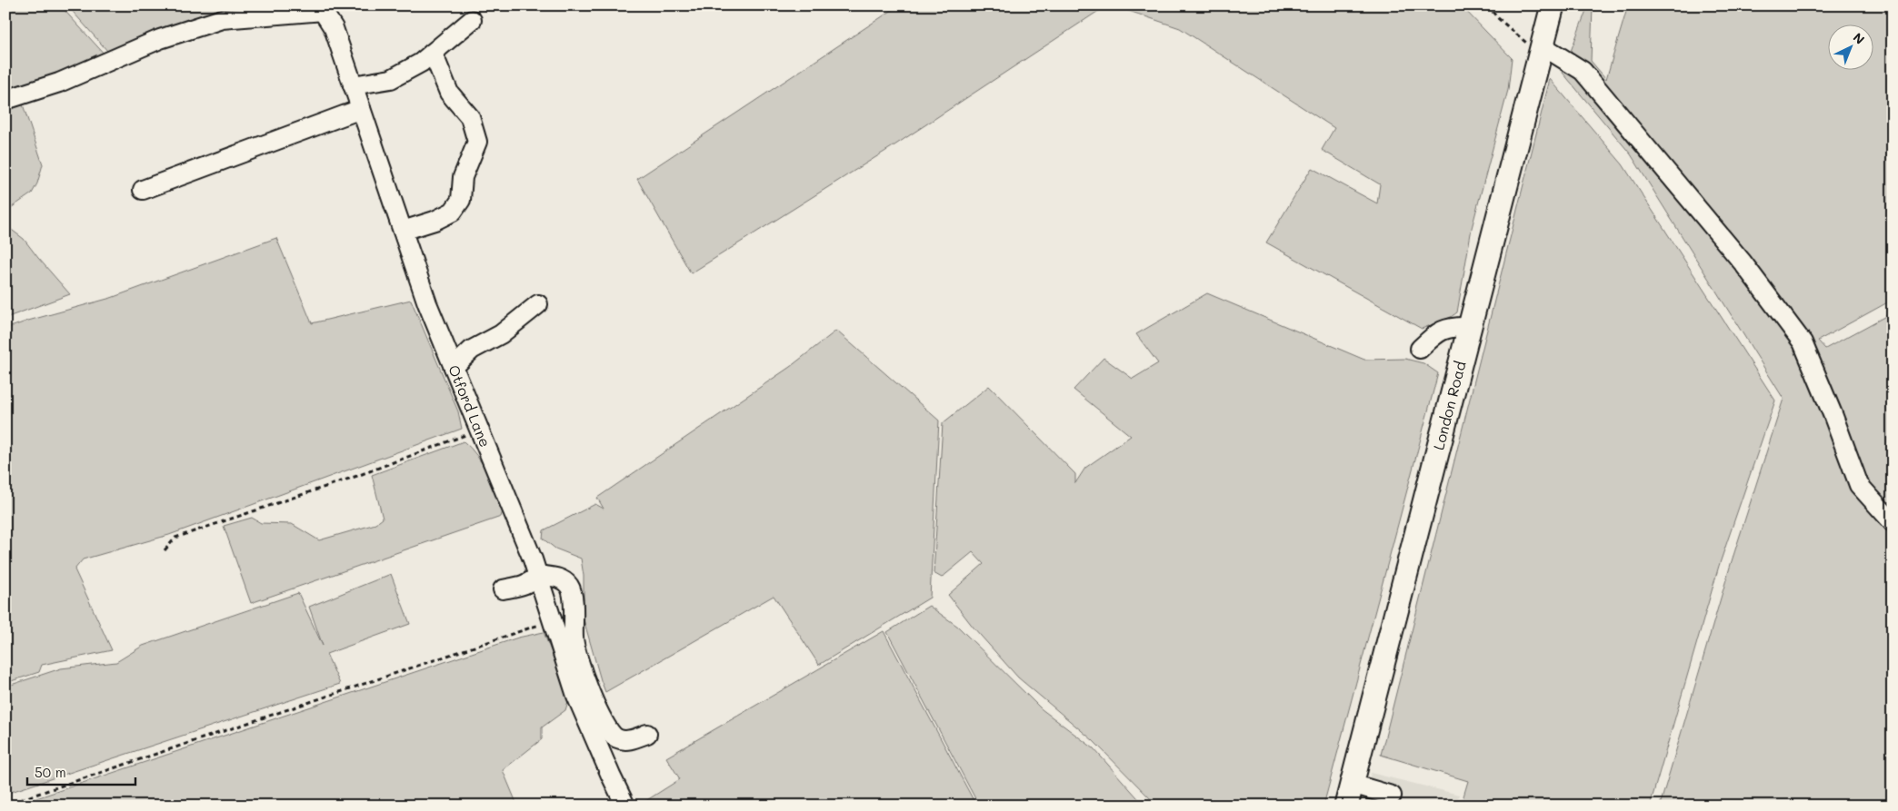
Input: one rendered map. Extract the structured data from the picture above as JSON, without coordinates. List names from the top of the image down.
{
  "streets": {
    "main road": ["London Road"],
    "street": ["Otford Lane"]
  },
  "scale_bar": "50 m",
  "north": "top right"
}
